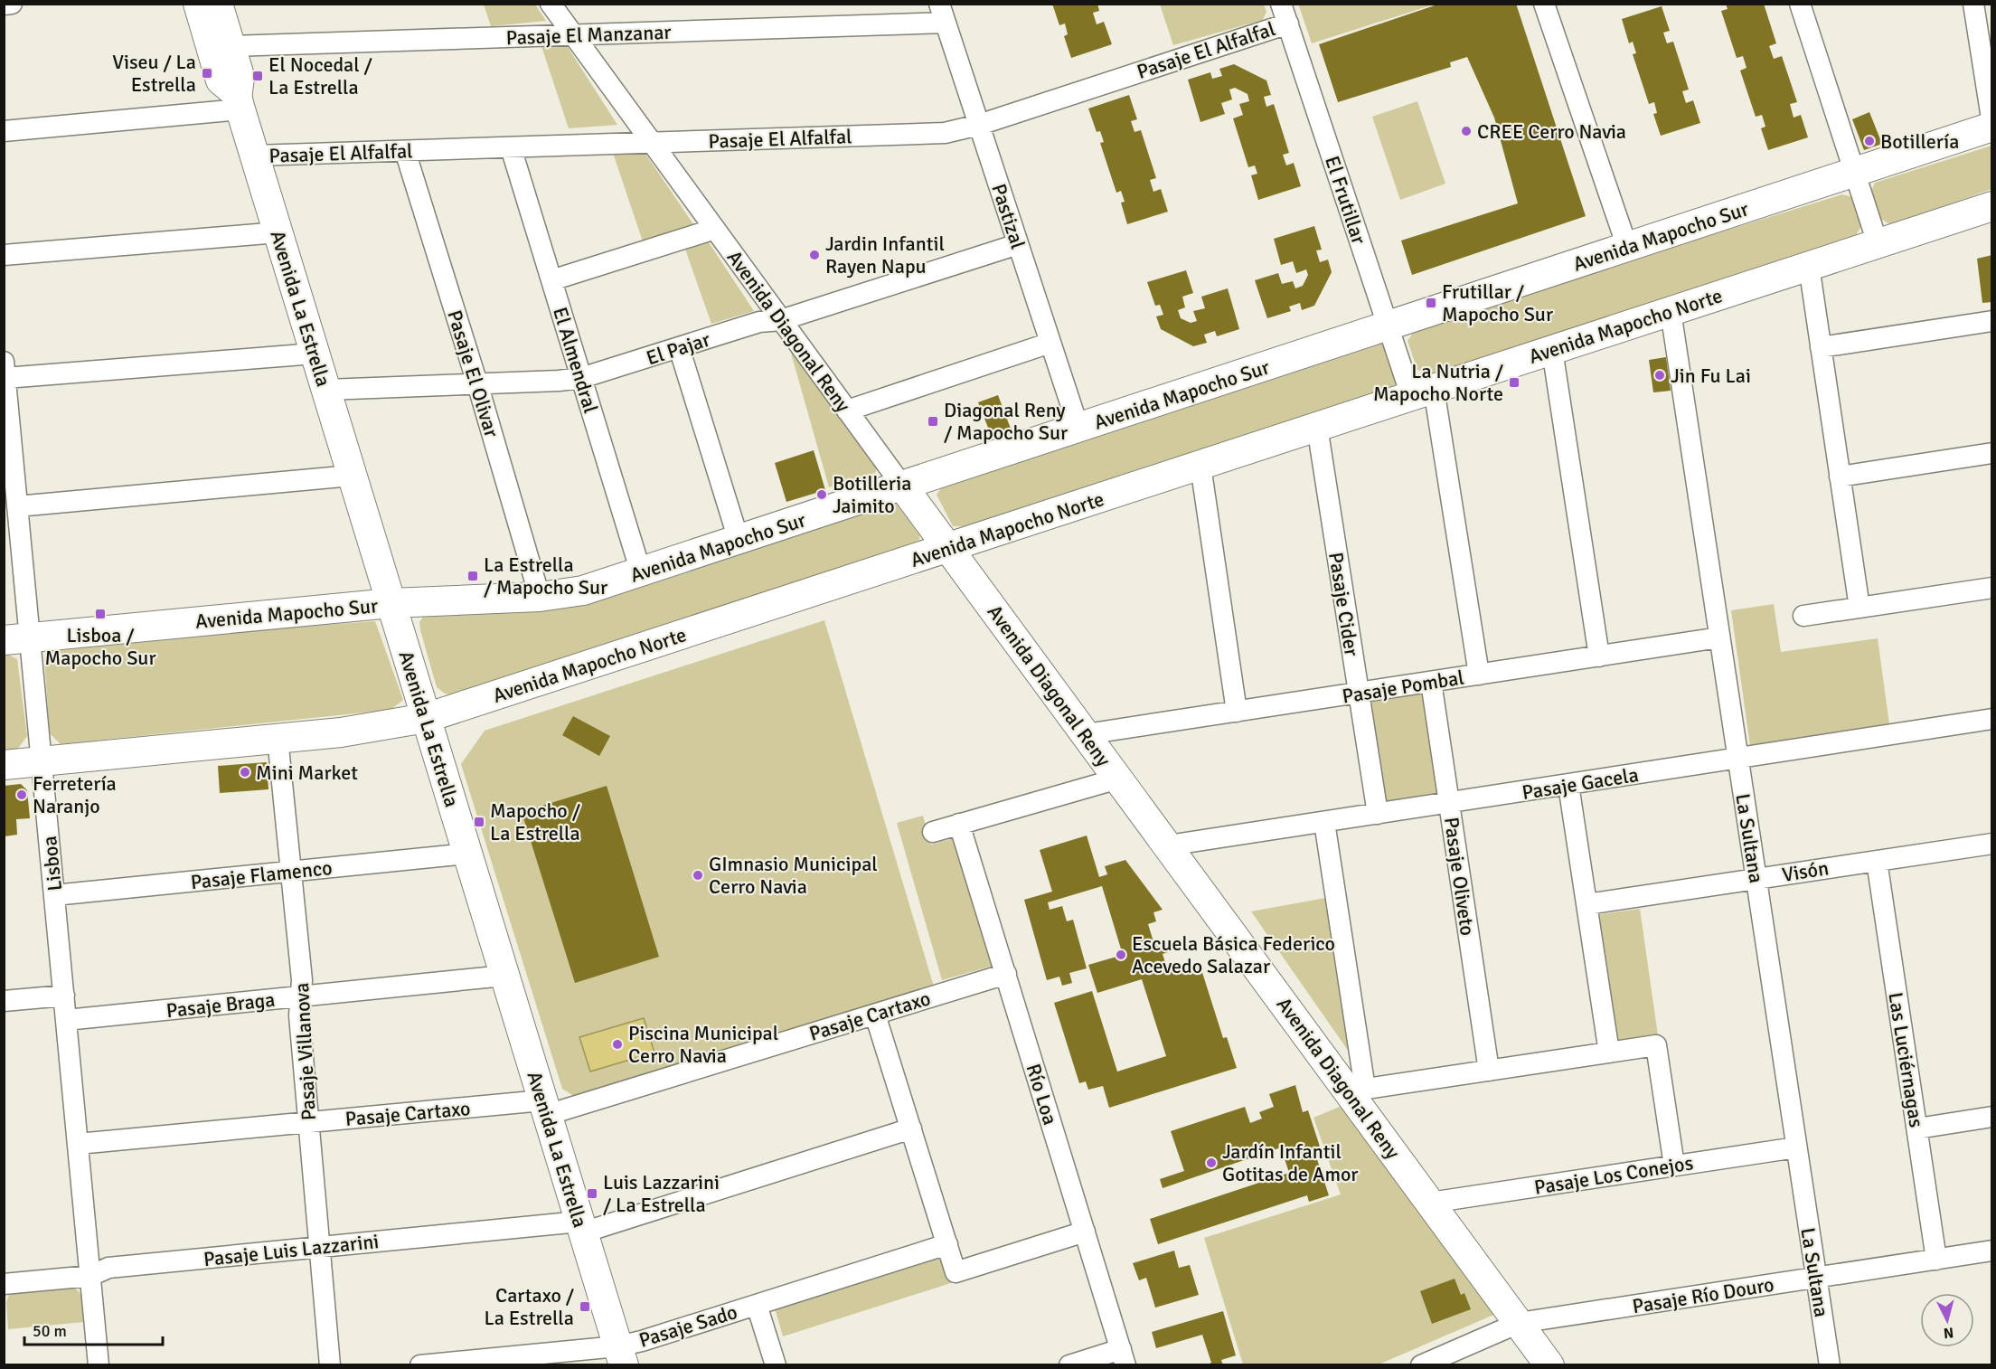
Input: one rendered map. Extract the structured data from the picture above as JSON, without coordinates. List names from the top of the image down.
{
  "streets": {
    "street": [
      "Pasaje El Manzanar",
      "Pasaje El Alfalfal",
      "El Frutillar",
      "Pastizal",
      "Avenida Mapocho Sur",
      "Avenida La Estrella",
      "Avenida Mapocho Norte",
      "Avenida Diagonal Reny",
      "El Pajar",
      "El Almendral",
      "Pasaje El Olivar",
      "Pasaje Cider",
      "Pasaje Pombal",
      "Pasaje Gacela",
      "La Sultana",
      "Lisboa",
      "Visón",
      "Pasaje Flamenco",
      "Pasaje Oliveto",
      "Pasaje Braga",
      "Pasaje Cartaxo",
      "Pasaje Villanova",
      "Las Luciérnagas",
      "Río Loa",
      "Pasaje Los Conejos",
      "Pasaje Luis Lazzarini",
      "Pasaje Río Douro",
      "Pasaje Sado"
    ]
  },
  "crossings": [
    ["Pasaje El Manzanar", "Pastizal"],
    ["Pasaje El Manzanar", "Avenida La Estrella"],
    ["Pasaje El Manzanar", "Avenida Diagonal Reny"],
    ["Pasaje El Alfalfal", "El Frutillar"],
    ["Pasaje El Alfalfal", "Pastizal"],
    ["Pasaje El Alfalfal", "Avenida La Estrella"],
    ["Pasaje El Alfalfal", "Avenida Diagonal Reny"],
    ["Pasaje El Alfalfal", "El Almendral"],
    ["Pasaje El Alfalfal", "Pasaje El Olivar"],
    ["El Frutillar", "Avenida Mapocho Sur"],
    ["El Frutillar", "Avenida Mapocho Norte"],
    ["Pastizal", "Avenida Mapocho Sur"],
    ["Pastizal", "El Pajar"],
    ["Avenida Mapocho Sur", "Avenida La Estrella"],
    ["Avenida Mapocho Sur", "Avenida Diagonal Reny"],
    ["Avenida Mapocho Sur", "El Almendral"],
    ["Avenida Mapocho Sur", "Pasaje El Olivar"],
    ["Avenida Mapocho Sur", "Lisboa"],
    ["Avenida La Estrella", "Avenida Mapocho Norte"],
    ["Avenida La Estrella", "El Pajar"],
    ["Avenida La Estrella", "Pasaje Flamenco"],
    ["Avenida La Estrella", "Pasaje Braga"],
    ["Avenida La Estrella", "Pasaje Cartaxo"],
    ["Avenida La Estrella", "Pasaje Luis Lazzarini"],
    ["Avenida La Estrella", "Pasaje Sado"],
    ["Avenida Mapocho Norte", "Avenida Diagonal Reny"],
    ["Avenida Mapocho Norte", "Pasaje Cider"],
    ["Avenida Mapocho Norte", "La Sultana"],
    ["Avenida Mapocho Norte", "Lisboa"],
    ["Avenida Mapocho Norte", "Pasaje Villanova"],
    ["Avenida Diagonal Reny", "El Pajar"],
    ["Avenida Diagonal Reny", "Pasaje Pombal"],
    ["Avenida Diagonal Reny", "Pasaje Gacela"],
    ["Avenida Diagonal Reny", "Pasaje Los Conejos"],
    ["Avenida Diagonal Reny", "Pasaje Río Douro"],
    ["El Pajar", "El Almendral"],
    ["El Pajar", "Pasaje El Olivar"],
    ["Pasaje Cider", "Pasaje Pombal"],
    ["Pasaje Cider", "Pasaje Gacela"],
    ["Pasaje Pombal", "La Sultana"],
    ["Pasaje Pombal", "Pasaje Oliveto"],
    ["Pasaje Gacela", "La Sultana"],
    ["Pasaje Gacela", "Pasaje Oliveto"],
    ["La Sultana", "Visón"],
    ["La Sultana", "Pasaje Los Conejos"],
    ["La Sultana", "Pasaje Río Douro"],
    ["Lisboa", "Pasaje Flamenco"],
    ["Lisboa", "Pasaje Braga"],
    ["Lisboa", "Pasaje Cartaxo"],
    ["Lisboa", "Pasaje Luis Lazzarini"],
    ["Visón", "Las Luciérnagas"],
    ["Pasaje Flamenco", "Pasaje Villanova"],
    ["Pasaje Braga", "Pasaje Villanova"],
    ["Pasaje Cartaxo", "Pasaje Villanova"],
    ["Pasaje Cartaxo", "Río Loa"],
    ["Pasaje Villanova", "Pasaje Luis Lazzarini"],
    ["Las Luciérnagas", "Pasaje Río Douro"]
  ],
  "places": {
    "transit": [
      "Viseu / La Estrella",
      "El Nocedal / La Estrella",
      "Frutillar / Mapocho Sur",
      "La Nutria / Mapocho Norte",
      "Diagonal Reny / Mapocho Sur",
      "La Estrella / Mapocho Sur",
      "Lisboa / Mapocho Sur",
      "Mapocho / La Estrella",
      "Luis Lazzarini / La Estrella",
      "Cartaxo / La Estrella"
    ],
    "other": [
      "CREE Cerro Navia",
      "Botillería",
      "Jardin Infantil Rayen Napu",
      "Jin Fu Lai",
      "Botilleria Jaimito",
      "Mini Market",
      "Ferretería Naranjo",
      "GImnasio Municipal Cerro Navia",
      "Escuela Básica Federico Acevedo Salazar",
      "Piscina Municipal Cerro Navia",
      "Jardín Infantil Gotitas de Amor"
    ]
  },
  "scale_bar": "50 m",
  "north": "bottom"
}
